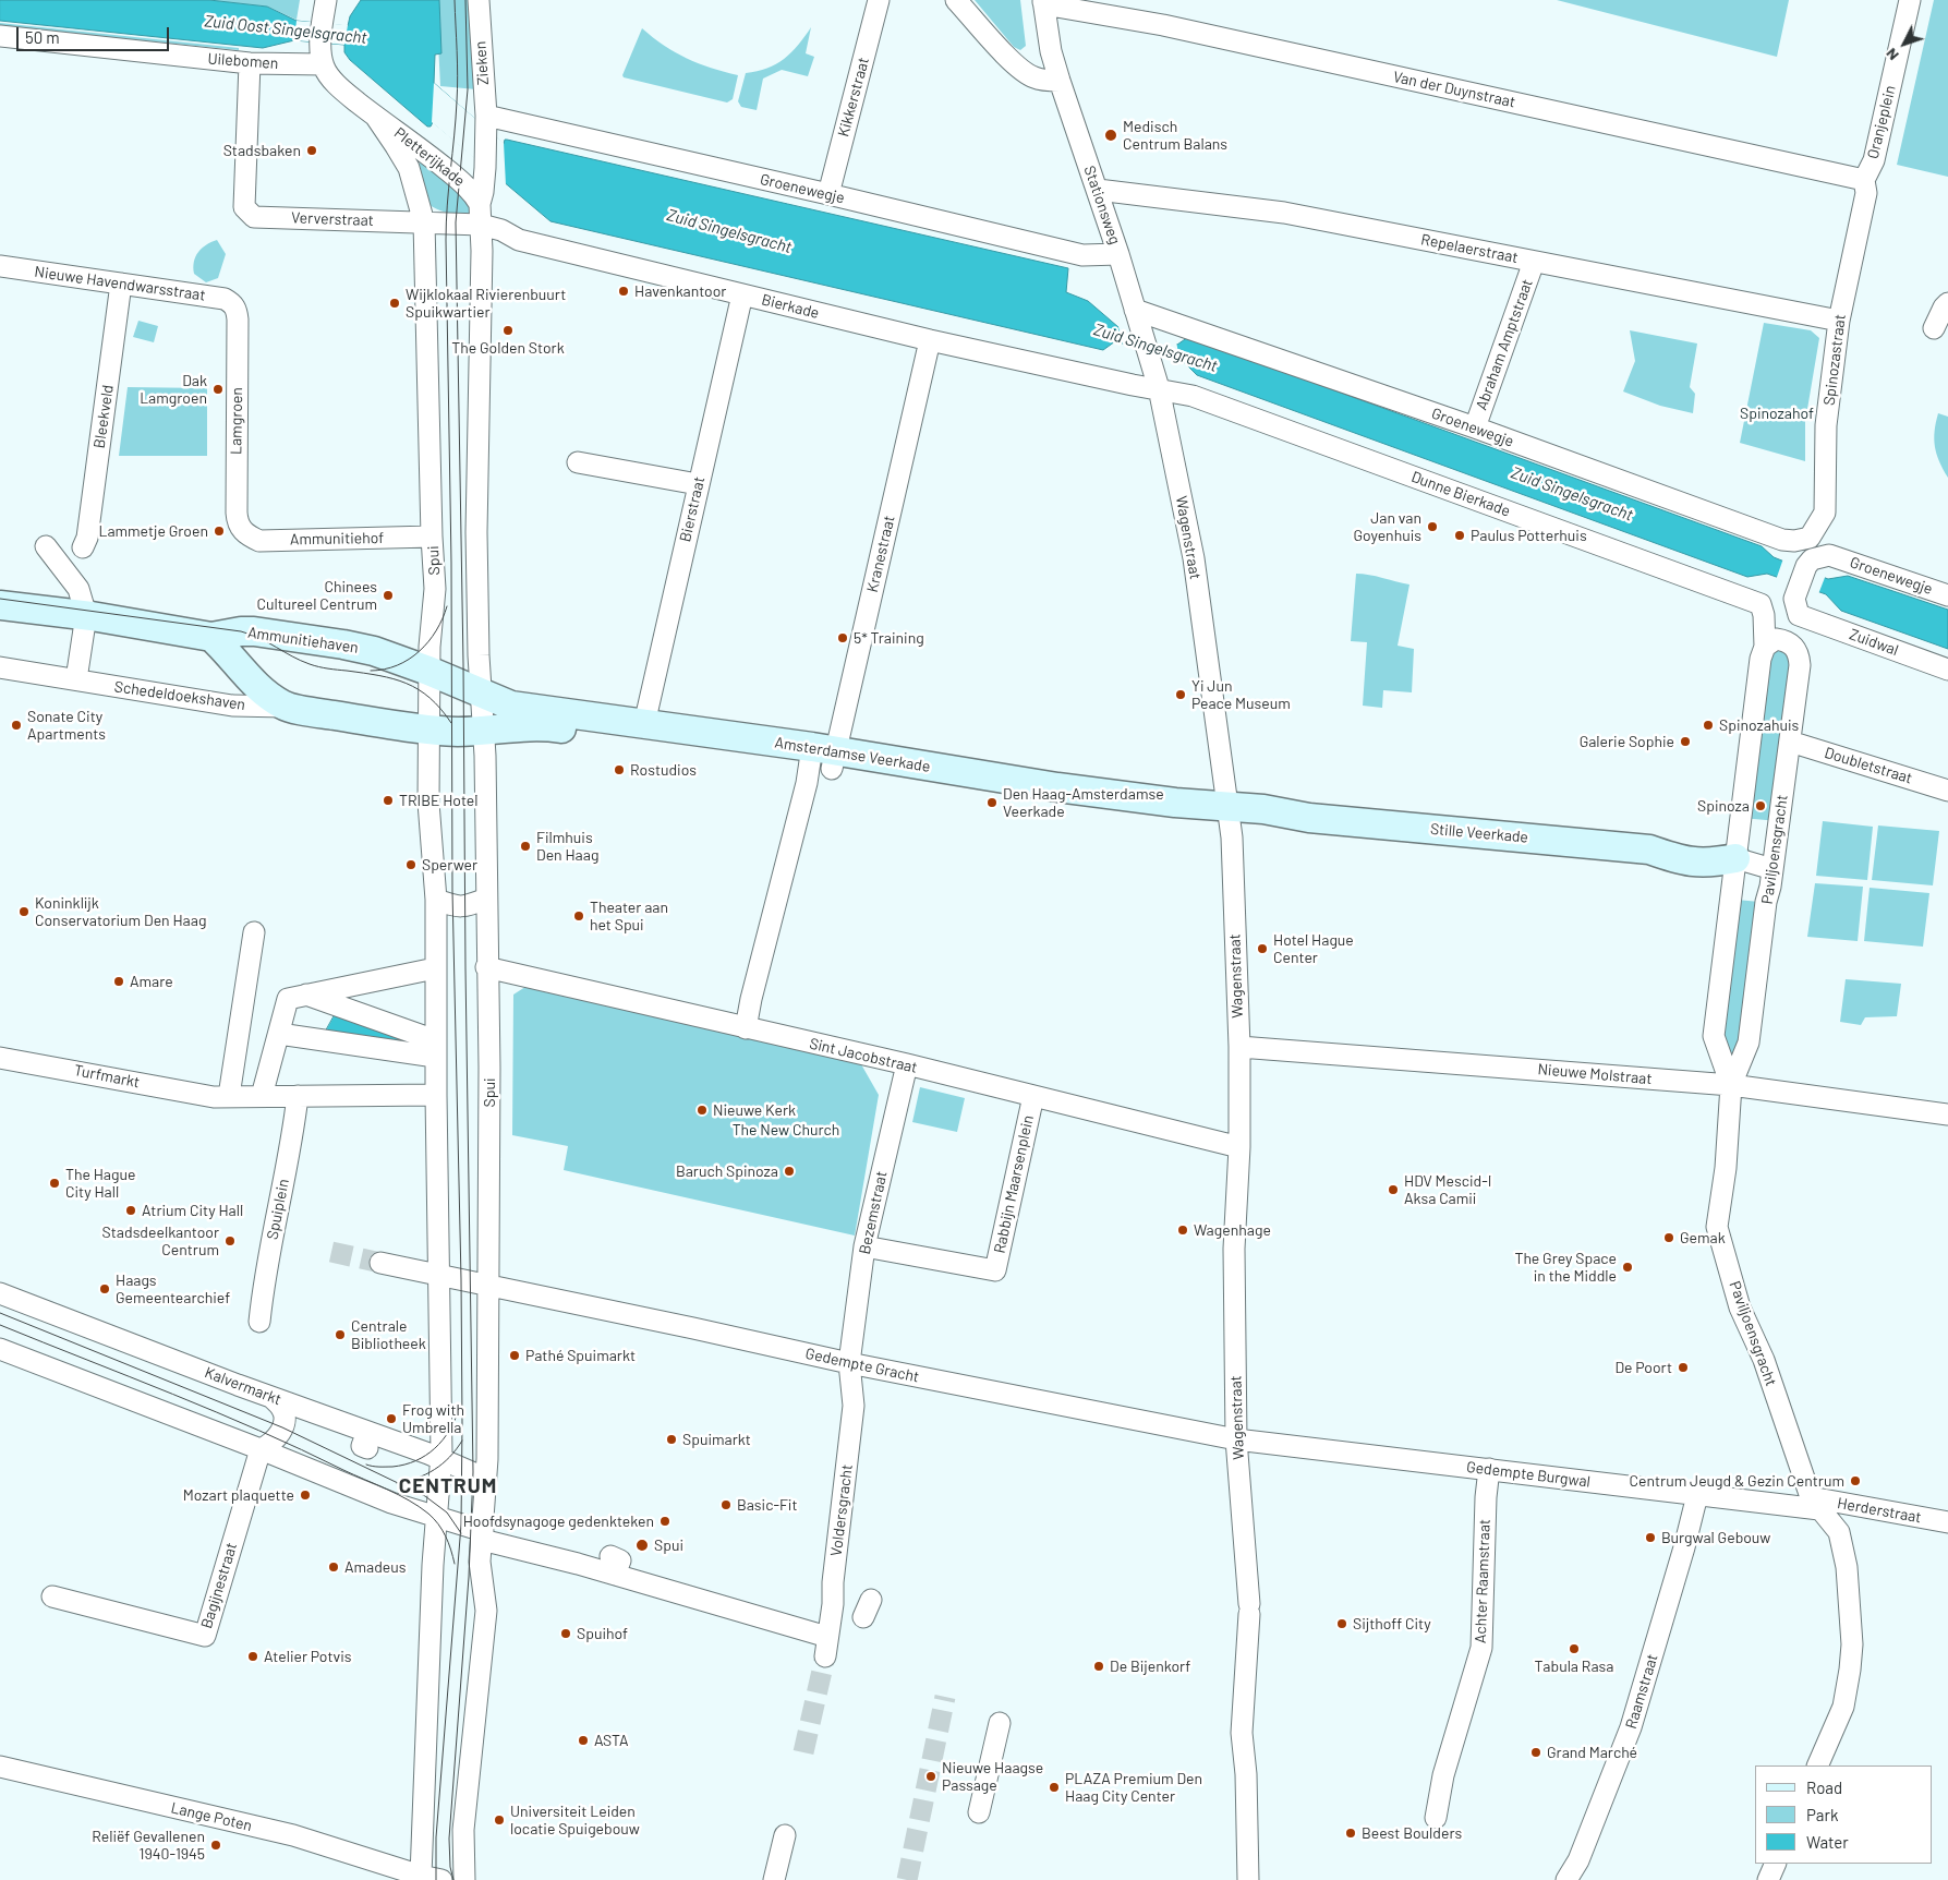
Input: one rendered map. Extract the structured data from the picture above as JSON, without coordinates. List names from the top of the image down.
{
  "streets": {
    "street": [
      "Uilebomen",
      "Zieken",
      "Van der Duynstraat",
      "Kikkerstraat",
      "Oranjeplein",
      "Pletterijkade",
      "Groenewegje",
      "Stationsweg",
      "Ververstraat",
      "Repelaerstraat",
      "Nieuwe Havendwarsstraat",
      "Bierkade",
      "Abraham Amptstraat",
      "Spinozastraat",
      "Bleekveld",
      "Lamgroen",
      "Dunne Bierkade",
      "Bierstraat",
      "Wagenstraat",
      "Ammunitiehof",
      "Kranestraat",
      "Spui",
      "Ammunitiehaven",
      "Zuidwal",
      "Schedeldoekshaven",
      "Amsterdamse Veerkade",
      "Doubletstraat",
      "Stille Veerkade",
      "Paviljoensgracht",
      "Sint Jacobstraat",
      "Nieuwe Molstraat",
      "Turfmarkt",
      "Rabbijn Maarsenplein",
      "Spuiplein",
      "Bezemstraat",
      "Gedempte Gracht",
      "Kalvermarkt",
      "Gedempte Burgwal",
      "Voldersgracht",
      "Herderstraat",
      "Achter Raamstraat",
      "Bagijnestraat",
      "Raamstraat",
      "Lange Poten"
    ]
  },
  "crossings": [
    ["Uilebomen", "Pletterijkade"],
    ["Uilebomen", "Ververstraat"],
    ["Zieken", "Pletterijkade"],
    ["Zieken", "Groenewegje"],
    ["Van der Duynstraat", "Oranjeplein"],
    ["Van der Duynstraat", "Stationsweg"],
    ["Van der Duynstraat", "Spinozastraat"],
    ["Kikkerstraat", "Groenewegje"],
    ["Oranjeplein", "Spinozastraat"],
    ["Pletterijkade", "Ververstraat"],
    ["Pletterijkade", "Bierkade"],
    ["Pletterijkade", "Spui"],
    ["Groenewegje", "Stationsweg"],
    ["Groenewegje", "Abraham Amptstraat"],
    ["Groenewegje", "Spinozastraat"],
    ["Groenewegje", "Zuidwal"],
    ["Stationsweg", "Repelaerstraat"],
    ["Stationsweg", "Wagenstraat"],
    ["Ververstraat", "Bierkade"],
    ["Ververstraat", "Spui"],
    ["Repelaerstraat", "Abraham Amptstraat"],
    ["Repelaerstraat", "Spinozastraat"],
    ["Nieuwe Havendwarsstraat", "Bleekveld"],
    ["Nieuwe Havendwarsstraat", "Lamgroen"],
    ["Bierkade", "Dunne Bierkade"],
    ["Bierkade", "Bierstraat"],
    ["Bierkade", "Wagenstraat"],
    ["Bierkade", "Kranestraat"],
    ["Bierkade", "Spui"],
    ["Lamgroen", "Ammunitiehof"],
    ["Dunne Bierkade", "Wagenstraat"],
    ["Dunne Bierkade", "Paviljoensgracht"],
    ["Bierstraat", "Amsterdamse Veerkade"],
    ["Wagenstraat", "Amsterdamse Veerkade"],
    ["Wagenstraat", "Stille Veerkade"],
    ["Wagenstraat", "Sint Jacobstraat"],
    ["Wagenstraat", "Nieuwe Molstraat"],
    ["Wagenstraat", "Gedempte Gracht"],
    ["Wagenstraat", "Gedempte Burgwal"],
    ["Ammunitiehof", "Spui"],
    ["Kranestraat", "Amsterdamse Veerkade"],
    ["Kranestraat", "Sint Jacobstraat"],
    ["Spui", "Ammunitiehaven"],
    ["Spui", "Schedeldoekshaven"],
    ["Spui", "Amsterdamse Veerkade"],
    ["Spui", "Sint Jacobstraat"],
    ["Spui", "Gedempte Gracht"],
    ["Spui", "Kalvermarkt"],
    ["Spui", "Lange Poten"],
    ["Ammunitiehaven", "Schedeldoekshaven"],
    ["Ammunitiehaven", "Amsterdamse Veerkade"],
    ["Schedeldoekshaven", "Amsterdamse Veerkade"],
    ["Amsterdamse Veerkade", "Stille Veerkade"],
    ["Doubletstraat", "Paviljoensgracht"],
    ["Stille Veerkade", "Paviljoensgracht"],
    ["Paviljoensgracht", "Nieuwe Molstraat"],
    ["Paviljoensgracht", "Gedempte Burgwal"],
    ["Paviljoensgracht", "Herderstraat"],
    ["Sint Jacobstraat", "Rabbijn Maarsenplein"],
    ["Sint Jacobstraat", "Bezemstraat"],
    ["Rabbijn Maarsenplein", "Bezemstraat"],
    ["Bezemstraat", "Gedempte Gracht"],
    ["Bezemstraat", "Voldersgracht"],
    ["Gedempte Gracht", "Gedempte Burgwal"],
    ["Gedempte Gracht", "Voldersgracht"],
    ["Gedempte Burgwal", "Herderstraat"],
    ["Gedempte Burgwal", "Achter Raamstraat"],
    ["Gedempte Burgwal", "Raamstraat"]
  ],
  "districts": ["CENTRUM"],
  "water": ["Zuid Oost Singelsgracht", "Zuid Singelsgracht"],
  "parks": ["Spinozahof", "The New Church"],
  "places": [
    "Medisch Centrum Balans",
    "Stadsbaken",
    "Havenkantoor",
    "Wijklokaal Rivierenbuurt Spuikwartier",
    "The Golden Stork",
    "Dak Lamgroen",
    "Jan van Goyenhuis",
    "Lammetje Groen",
    "Paulus Potterhuis",
    "Chinees Cultureel Centrum",
    "5* Training",
    "Yi Jun Peace Museum",
    "Sonate City Apartments",
    "Spinozahuis",
    "Galerie Sophie",
    "Rostudios",
    "TRIBE Hotel",
    "Den Haag-Amsterdamse Veerkade",
    "Spinoza",
    "Filmhuis Den Haag",
    "Sperwer",
    "Koninklijk Conservatorium Den Haag",
    "Theater aan het Spui",
    "Hotel Hague Center",
    "Amare",
    "Nieuwe Kerk",
    "Baruch Spinoza",
    "The Hague City Hall",
    "HDV Mescid-I Aksa Camii",
    "Atrium City Hall",
    "Wagenhage",
    "Gemak",
    "Stadsdeelkantoor Centrum",
    "The Grey Space in the Middle",
    "Haags Gemeentearchief",
    "Centrale Bibliotheek",
    "Pathé Spuimarkt",
    "De Poort",
    "Frog with Umbrella",
    "Spuimarkt",
    "Centrum Jeugd & Gezin Centrum",
    "Mozart plaquette",
    "Basic-Fit",
    "Hoofdsynagoge gedenkteken",
    "Burgwal Gebouw",
    "Spui",
    "Amadeus",
    "Sijthoff City",
    "Spuihof",
    "Tabula Rasa",
    "Atelier Potvis",
    "De Bijenkorf",
    "ASTA",
    "Grand Marché",
    "Nieuwe Haagse Passage",
    "PLAZA Premium Den Haag City Center",
    "Universiteit Leiden locatie Spuigebouw",
    "Beest Boulders",
    "Reliëf Gevallenen 1940-1945"
  ],
  "legend": ["Road", "Park", "Water"],
  "scale_bar": "50 m",
  "north": "bottom left"
}
